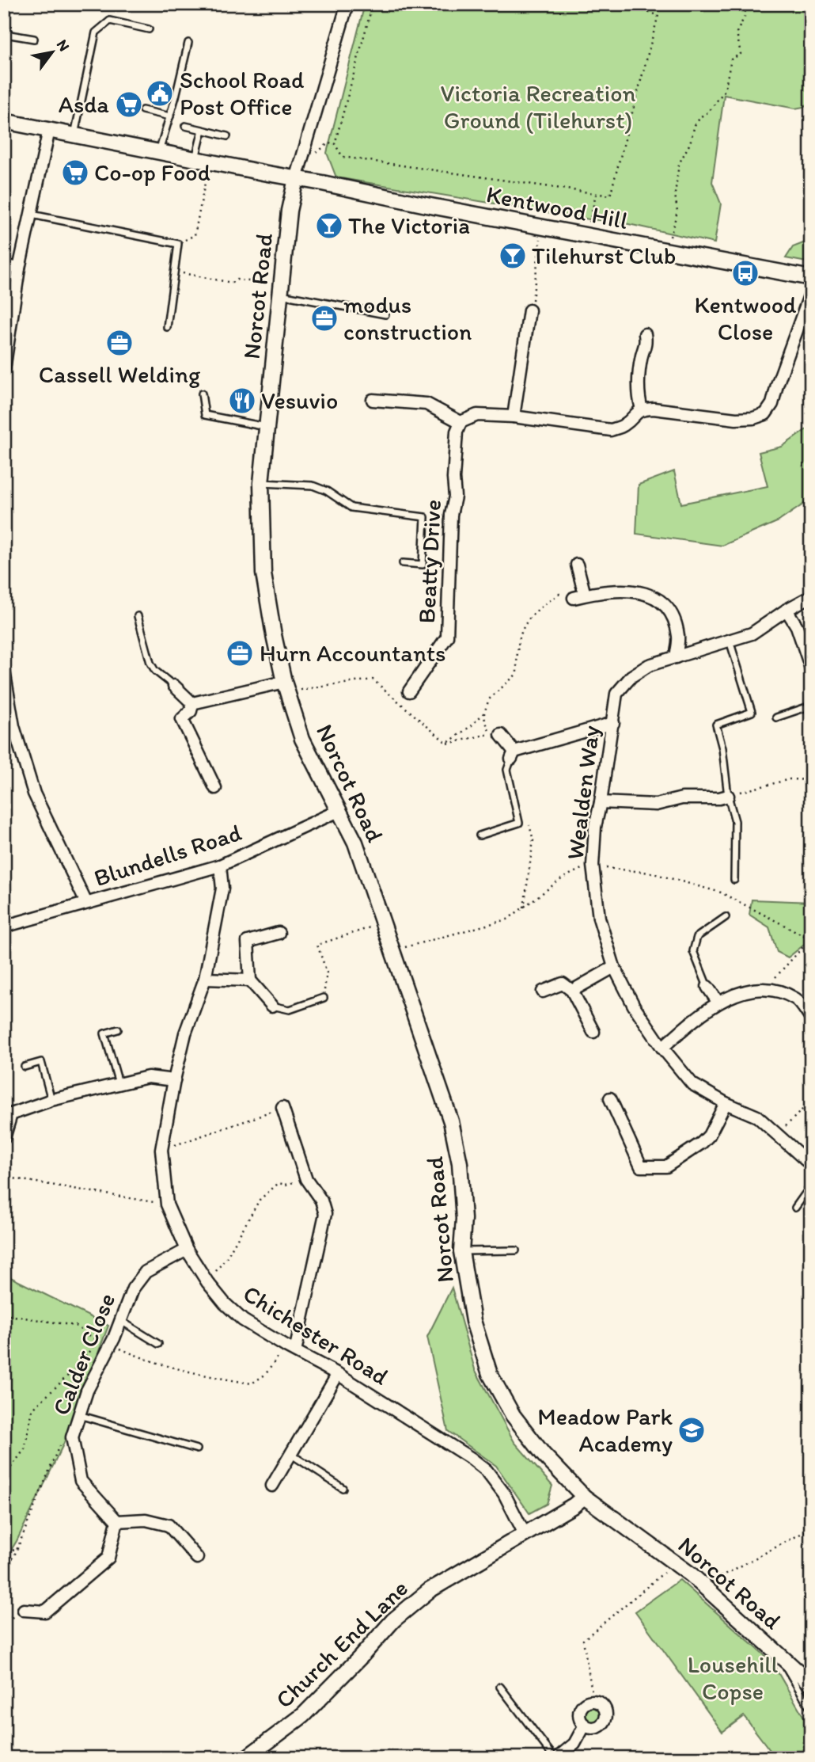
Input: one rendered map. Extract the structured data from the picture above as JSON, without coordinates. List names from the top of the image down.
{
  "streets": {
    "street": [
      "Kentwood Hill",
      "Norcot Road",
      "Beatty Drive",
      "Wealden Way",
      "Blundells Road",
      "Chichester Road",
      "Calder Close",
      "Church End Lane"
    ]
  },
  "crossings": [
    ["Kentwood Hill", "Norcot Road"],
    ["Norcot Road", "Blundells Road"],
    ["Norcot Road", "Church End Lane"],
    ["Blundells Road", "Chichester Road"],
    ["Chichester Road", "Calder Close"],
    ["Chichester Road", "Church End Lane"]
  ],
  "parks": ["Victoria Recreation Ground (Tilehurst)", "Lousehill Copse"],
  "places": {
    "public building": ["School Road Post Office"],
    "supermarket": ["Asda", "Co-op Food"],
    "bar": ["The Victoria", "Tilehurst Club"],
    "bus stop": ["Kentwood Close"],
    "office": ["modus construction", "Cassell Welding", "Hurn Accountants"],
    "restaurant": ["Vesuvio"],
    "school or university": ["Meadow Park Academy"]
  },
  "north": "top right"
}
